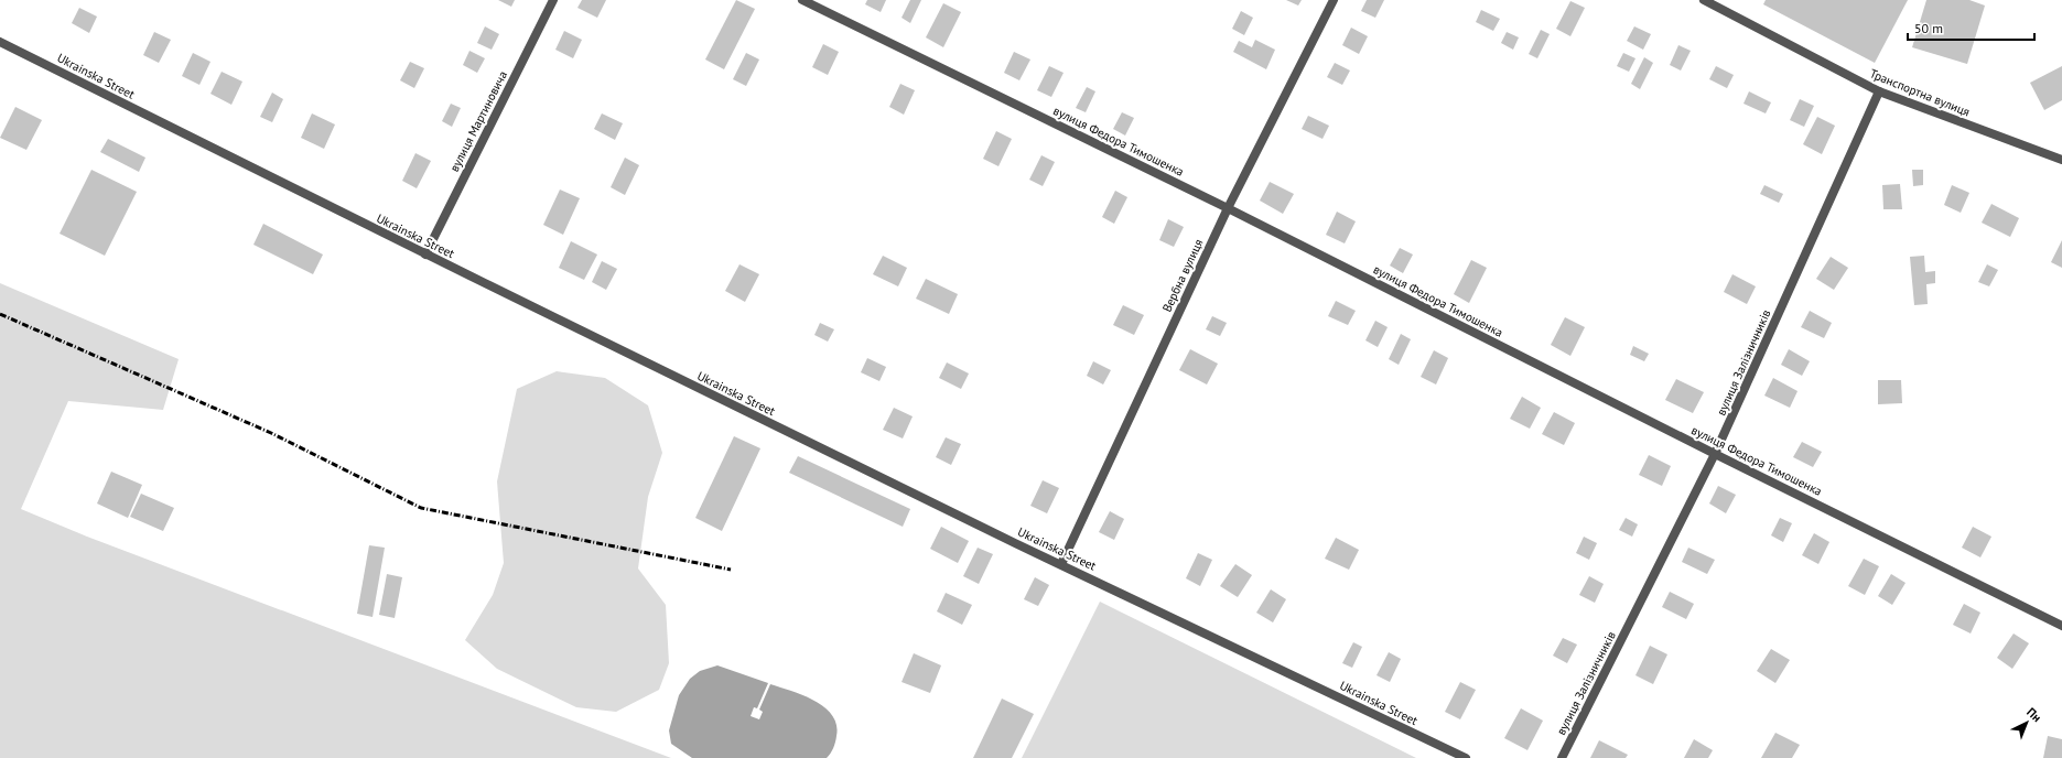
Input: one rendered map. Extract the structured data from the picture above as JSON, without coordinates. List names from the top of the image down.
{
  "streets": {
    "street": [
      "Ukrainska Street",
      "Транспортна вулиця",
      "вулиця Мартиновича",
      "вулиця Федора Тимошенка",
      "Вербна вулиця",
      "вулиця Залізничників"
    ]
  },
  "crossings": [
    ["Ukrainska Street", "вулиця Мартиновича"],
    ["Ukrainska Street", "Вербна вулиця"],
    ["Транспортна вулиця", "вулиця Залізничників"],
    ["вулиця Федора Тимошенка", "Вербна вулиця"],
    ["вулиця Федора Тимошенка", "вулиця Залізничників"]
  ],
  "scale_bar": "50 m",
  "north": "top right"
}
